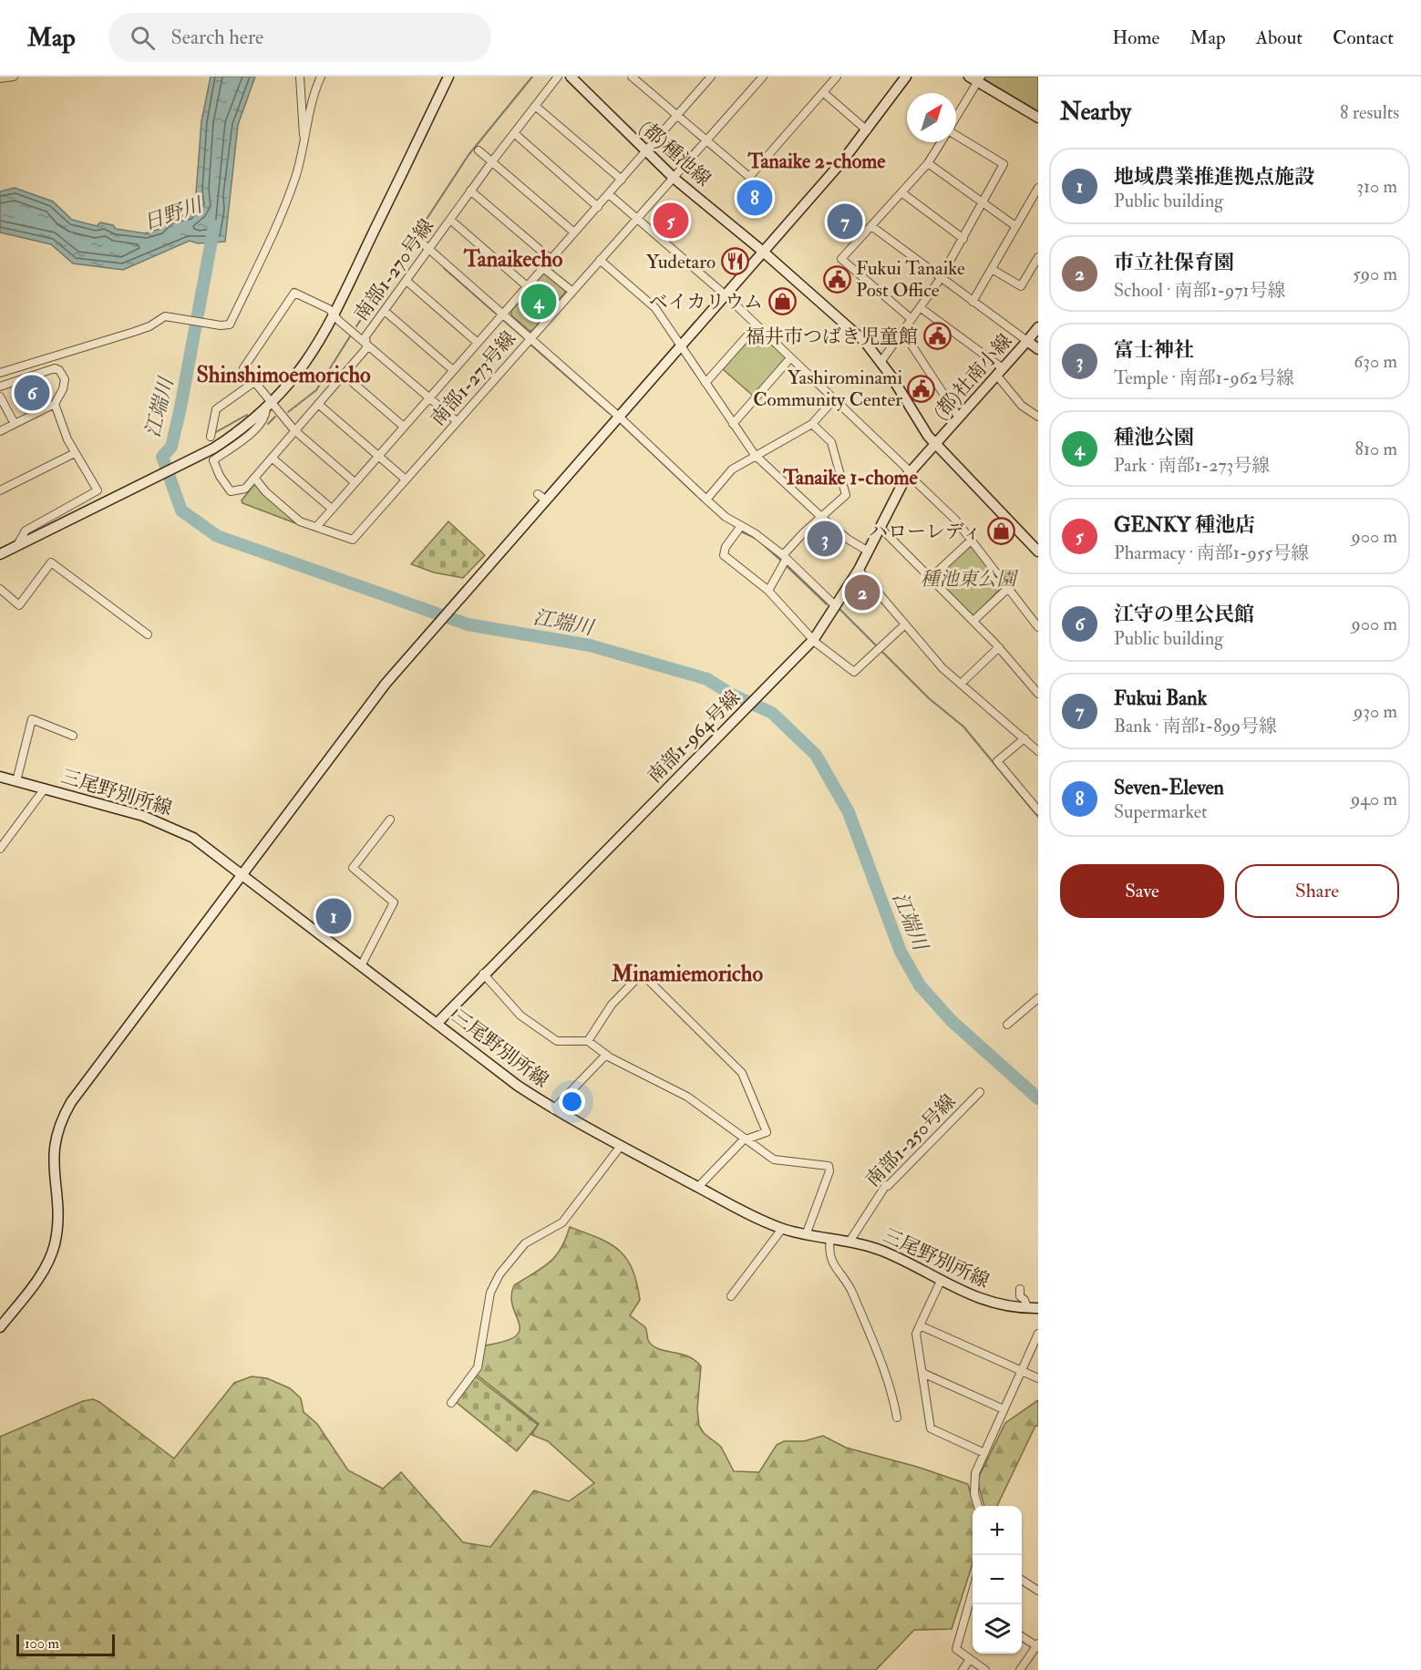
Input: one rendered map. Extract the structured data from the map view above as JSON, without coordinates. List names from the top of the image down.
{
  "streets": {
    "street": [
      "(都)種池線",
      "南部1-270号線",
      "(都)社南小線",
      "南部1-273号線",
      "南部1-964号線",
      "三尾野別所線",
      "南部1-250号線"
    ]
  },
  "crossings": [
    ["(都)種池線", "(都)社南小線"],
    ["(都)種池線", "南部1-273号線"],
    ["(都)種池線", "南部1-964号線"],
    ["南部1-270号線", "南部1-273号線"],
    ["(都)社南小線", "南部1-964号線"],
    ["南部1-964号線", "三尾野別所線"],
    ["三尾野別所線", "南部1-250号線"]
  ],
  "districts": [
    "Tanaike 2-chome",
    "Tanaikecho",
    "Shinshimoemoricho",
    "Tanaike 1-chome",
    "Minamiemoricho"
  ],
  "water": ["日野川", "江端川"],
  "parks": ["種池東公園"],
  "places": {
    "restaurant": ["Yudetaro"],
    "public building": ["Fukui Tanaike Post Office", "福井市つばき児童館", "Yashirominami Community Center"],
    "shop": ["ベイカリウム", "ハローレディ"]
  },
  "scale_bar": "100 m",
  "north": "top right",
  "page": {
    "header": "Map",
    "search": "Search here",
    "nav": [
      "Home",
      "Map",
      "About",
      "Contact"
    ],
    "heading": ["Nearby", "8 results"],
    "list": [
      {
        "mark": "1",
        "name": "地域農業推進拠点施設",
        "note": "Public building",
        "value": "310 m"
      },
      {
        "mark": "2",
        "name": "市立社保育園",
        "note": "School · 南部1-971号線",
        "value": "590 m"
      },
      {
        "mark": "3",
        "name": "富士神社",
        "note": "Temple · 南部1-962号線",
        "value": "630 m"
      },
      {
        "mark": "4",
        "name": "種池公園",
        "note": "Park · 南部1-273号線",
        "value": "810 m"
      },
      {
        "mark": "5",
        "name": "GENKY 種池店",
        "note": "Pharmacy · 南部1-955号線",
        "value": "900 m"
      },
      {
        "mark": "6",
        "name": "江守の里公民館",
        "note": "Public building",
        "value": "900 m"
      },
      {
        "mark": "7",
        "name": "Fukui Bank",
        "note": "Bank · 南部1-899号線",
        "value": "930 m"
      },
      {
        "mark": "8",
        "name": "Seven-Eleven",
        "note": "Supermarket",
        "value": "940 m"
      }
    ],
    "pins": [
      "8",
      "5",
      "7",
      "4",
      "6",
      "3",
      "2",
      "1"
    ],
    "buttons": ["Save", "Share"],
    "map_buttons": ["+", "−"],
    "scale": "100 m"
  }
}
